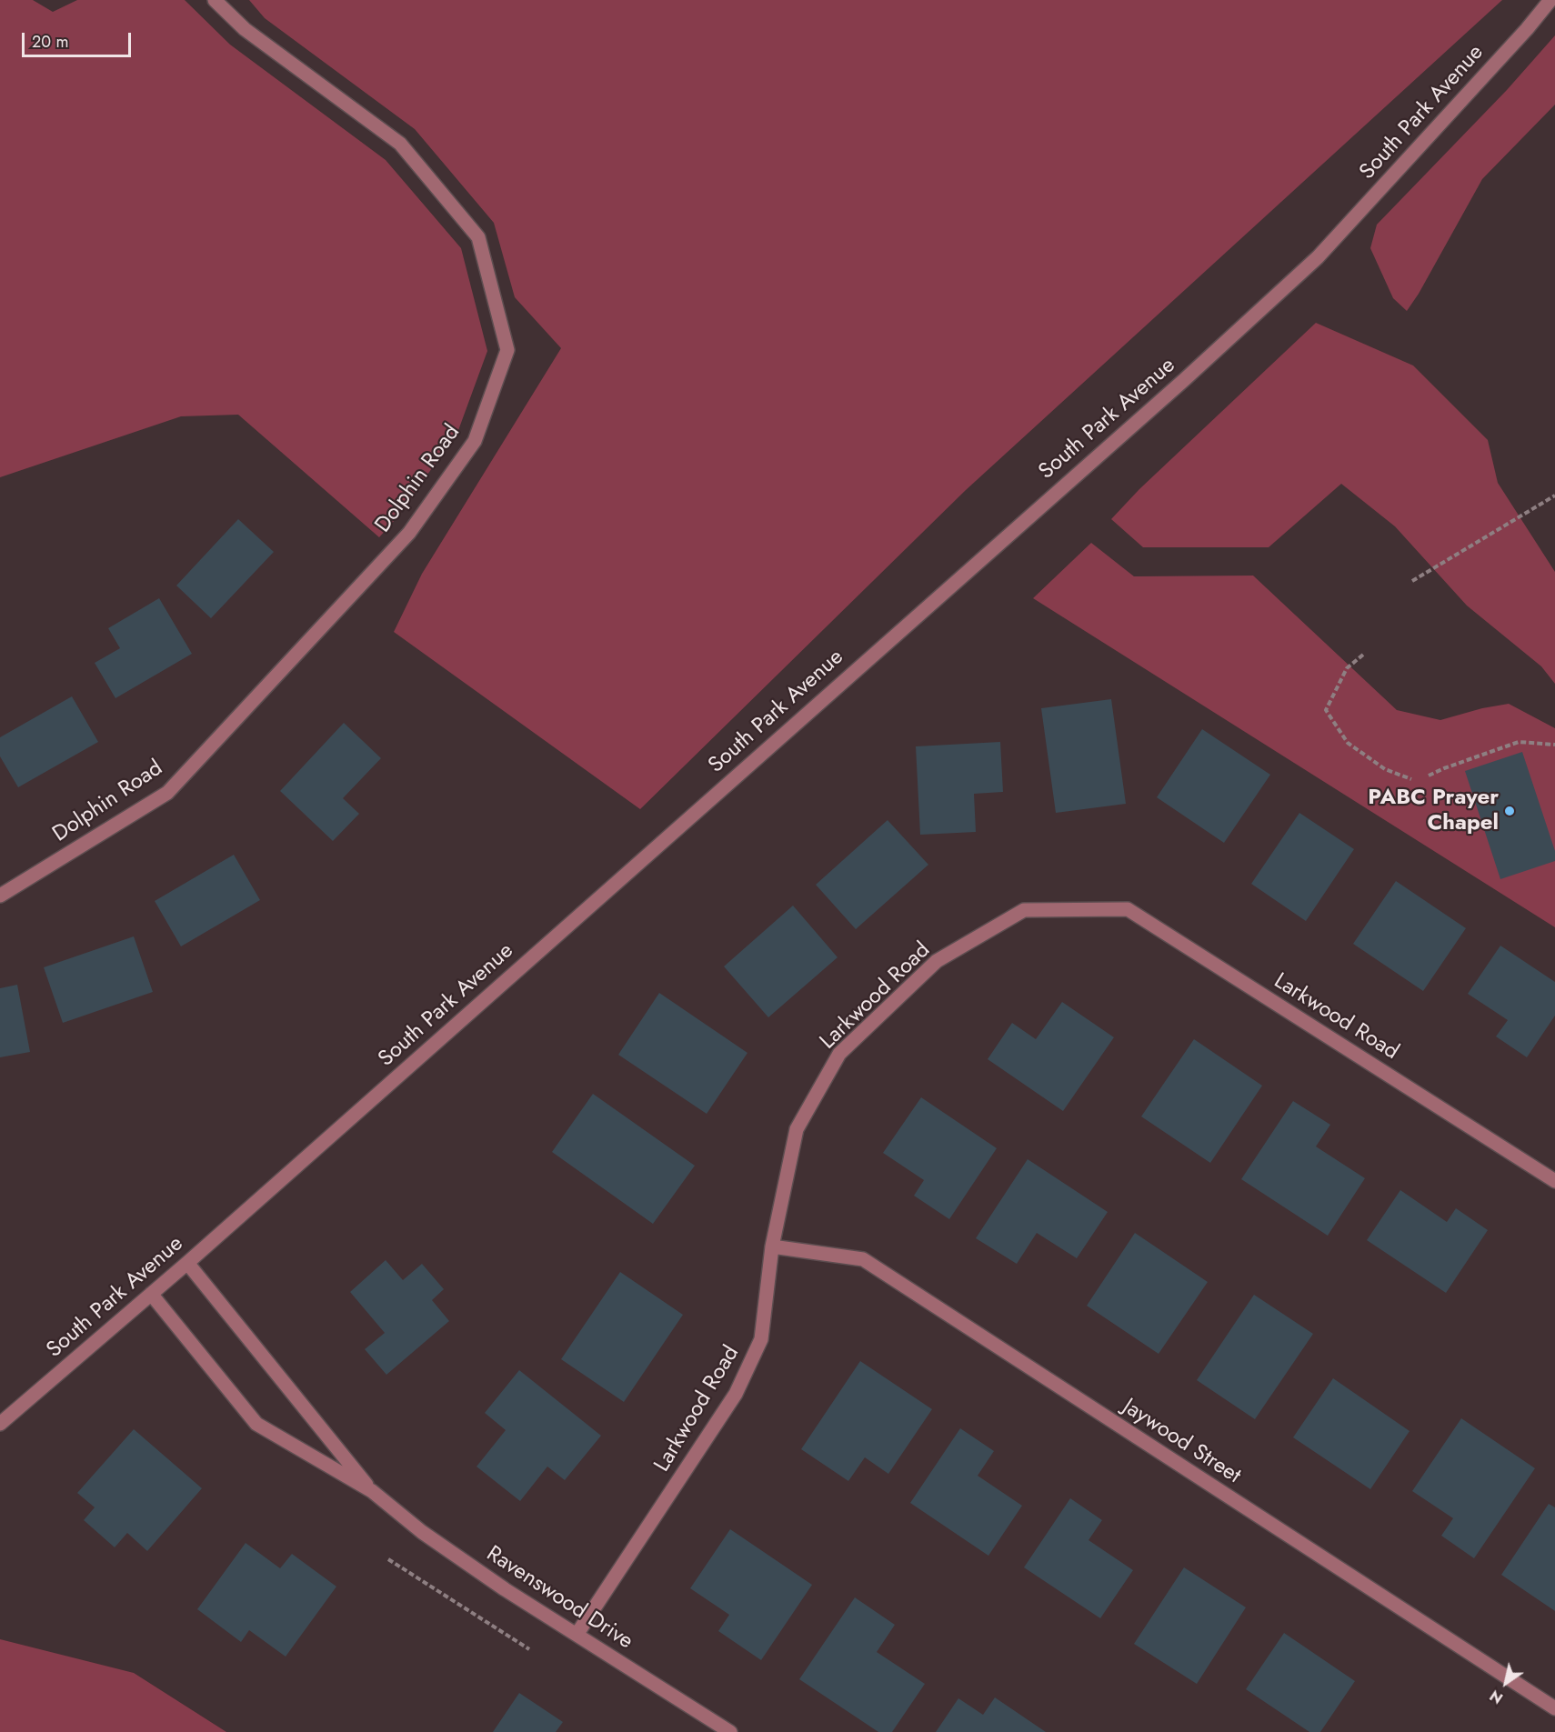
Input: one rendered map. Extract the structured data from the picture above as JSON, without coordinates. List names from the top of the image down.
{
  "streets": {
    "street": [
      "South Park Avenue",
      "Dolphin Road",
      "Larkwood Road",
      "Jaywood Street",
      "Ravenswood Drive"
    ]
  },
  "crossings": [
    ["South Park Avenue", "Ravenswood Drive"],
    ["Larkwood Road", "Jaywood Street"],
    ["Larkwood Road", "Ravenswood Drive"]
  ],
  "places": ["PABC Prayer Chapel"],
  "scale_bar": "20 m",
  "north": "bottom left"
}
